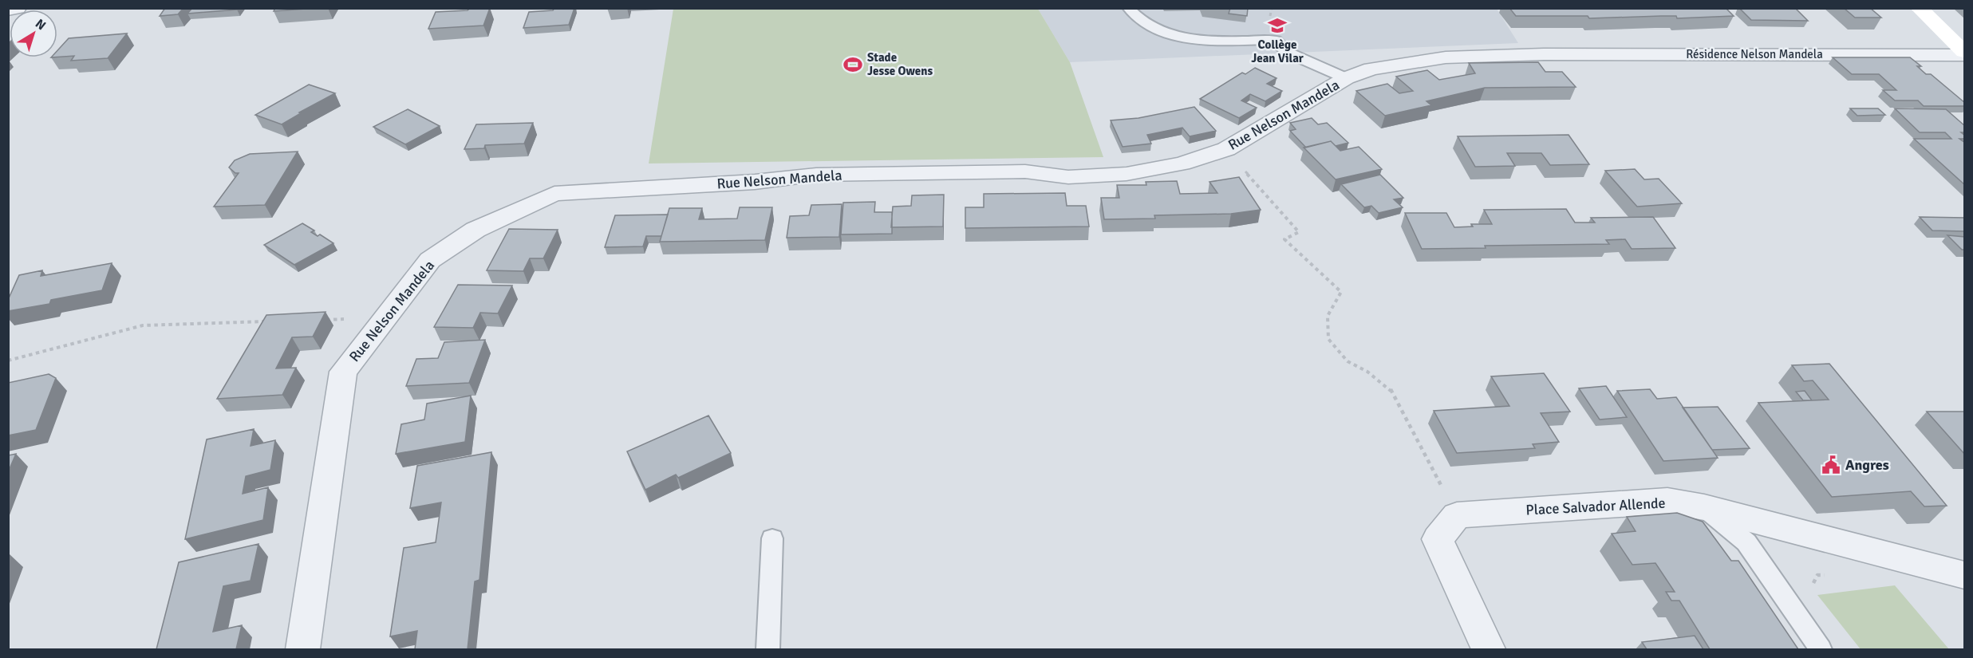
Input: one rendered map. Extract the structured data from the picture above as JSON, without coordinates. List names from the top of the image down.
{
  "streets": {
    "street": ["Résidence Nelson Mandela", "Rue Nelson Mandela", "Place Salvador Allende"]
  },
  "crossings": [
    ["Résidence Nelson Mandela", "Rue Nelson Mandela"]
  ],
  "places": {
    "school or university": ["Collège Jean Vilar"],
    "sports": ["Stade Jesse Owens"],
    "public building": ["Angres"]
  },
  "north": "top right"
}
